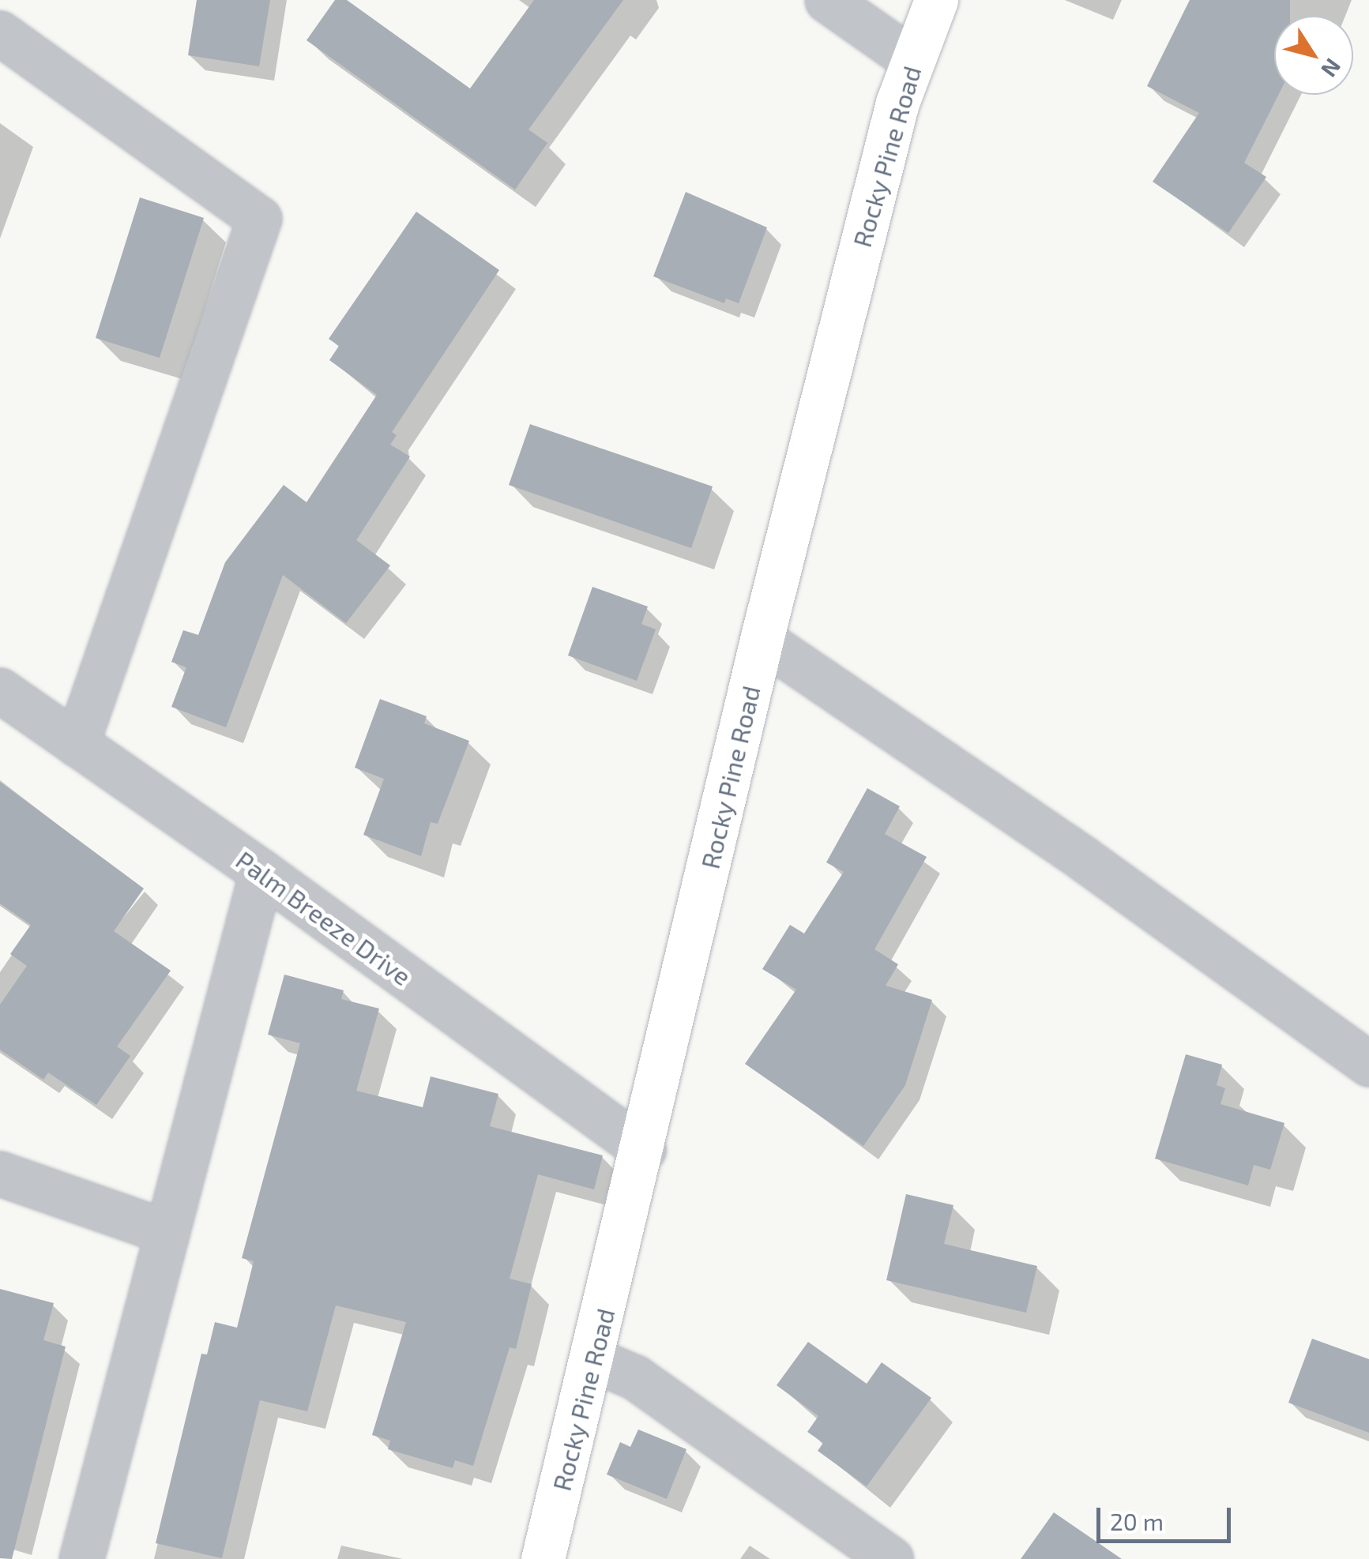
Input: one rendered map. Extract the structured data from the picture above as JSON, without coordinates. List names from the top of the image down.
{
  "streets": {
    "street": ["Rocky Pine Road", "Palm Breeze Drive"]
  },
  "crossings": [
    ["Rocky Pine Road", "Palm Breeze Drive"]
  ],
  "scale_bar": "20 m",
  "north": "bottom right"
}
